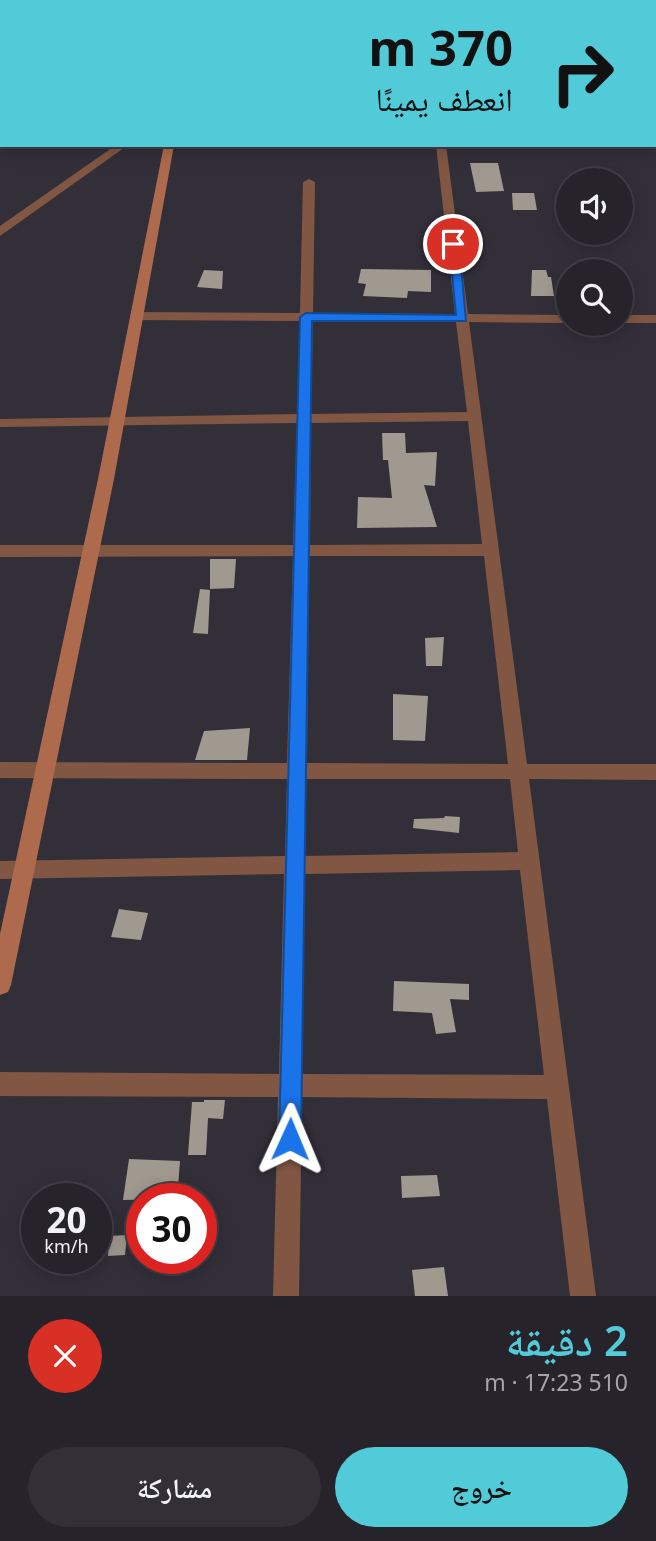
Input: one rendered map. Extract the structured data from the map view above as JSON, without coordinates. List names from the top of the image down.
{
  "page": {
    "turn": ["370 m", "انعطف يمينًا"],
    "speed": "20 km/h",
    "limit": "30",
    "heading": ["2 دقيقة", "510 m · 17:23"],
    "buttons": ["خروج", "مشاركة"]
  }
}
